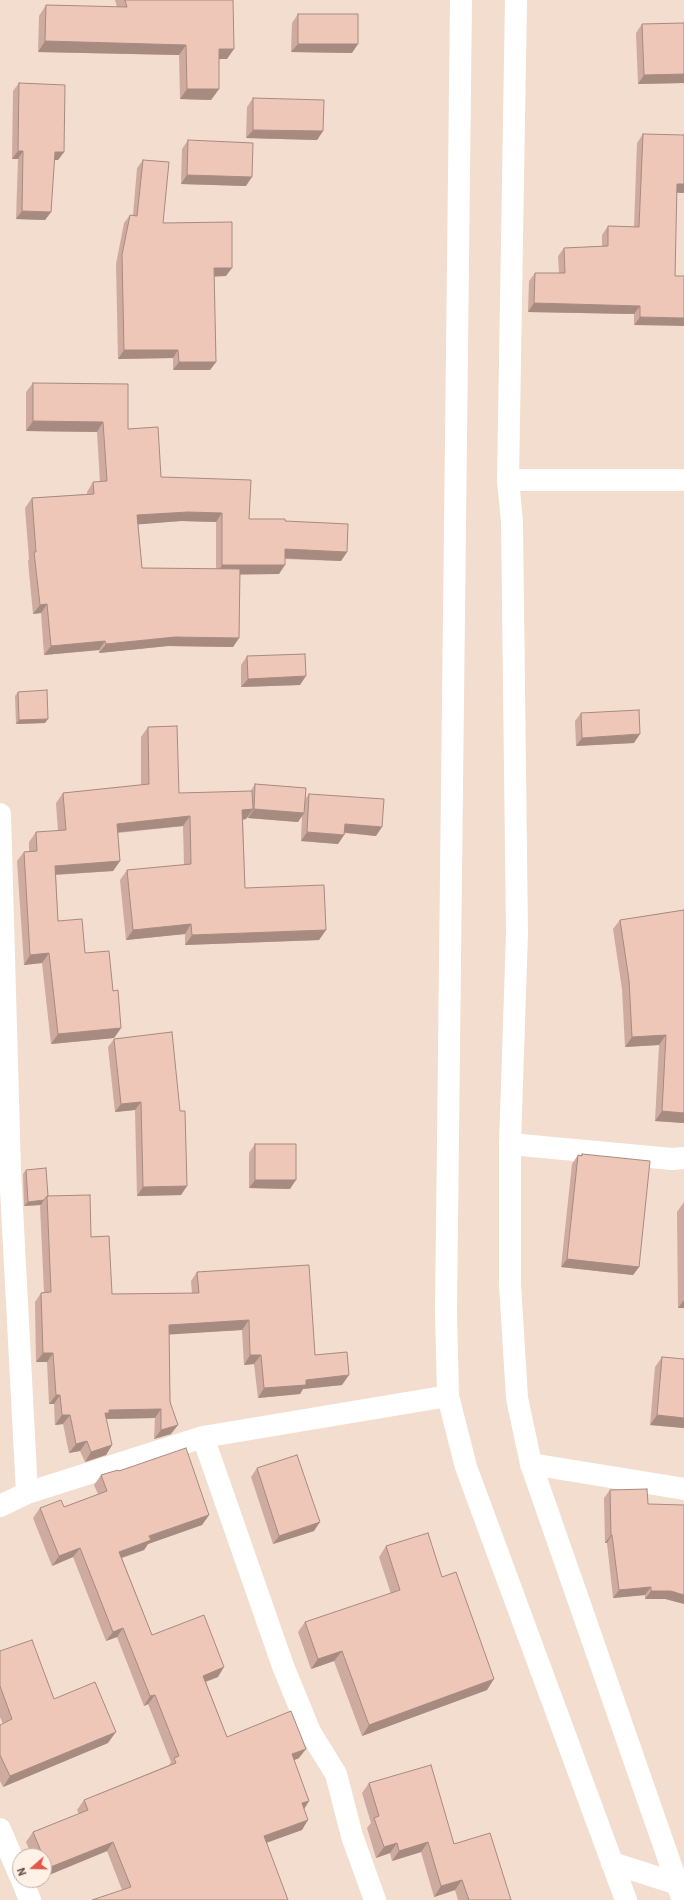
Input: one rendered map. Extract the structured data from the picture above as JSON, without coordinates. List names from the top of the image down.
{
  "north": "left"
}
